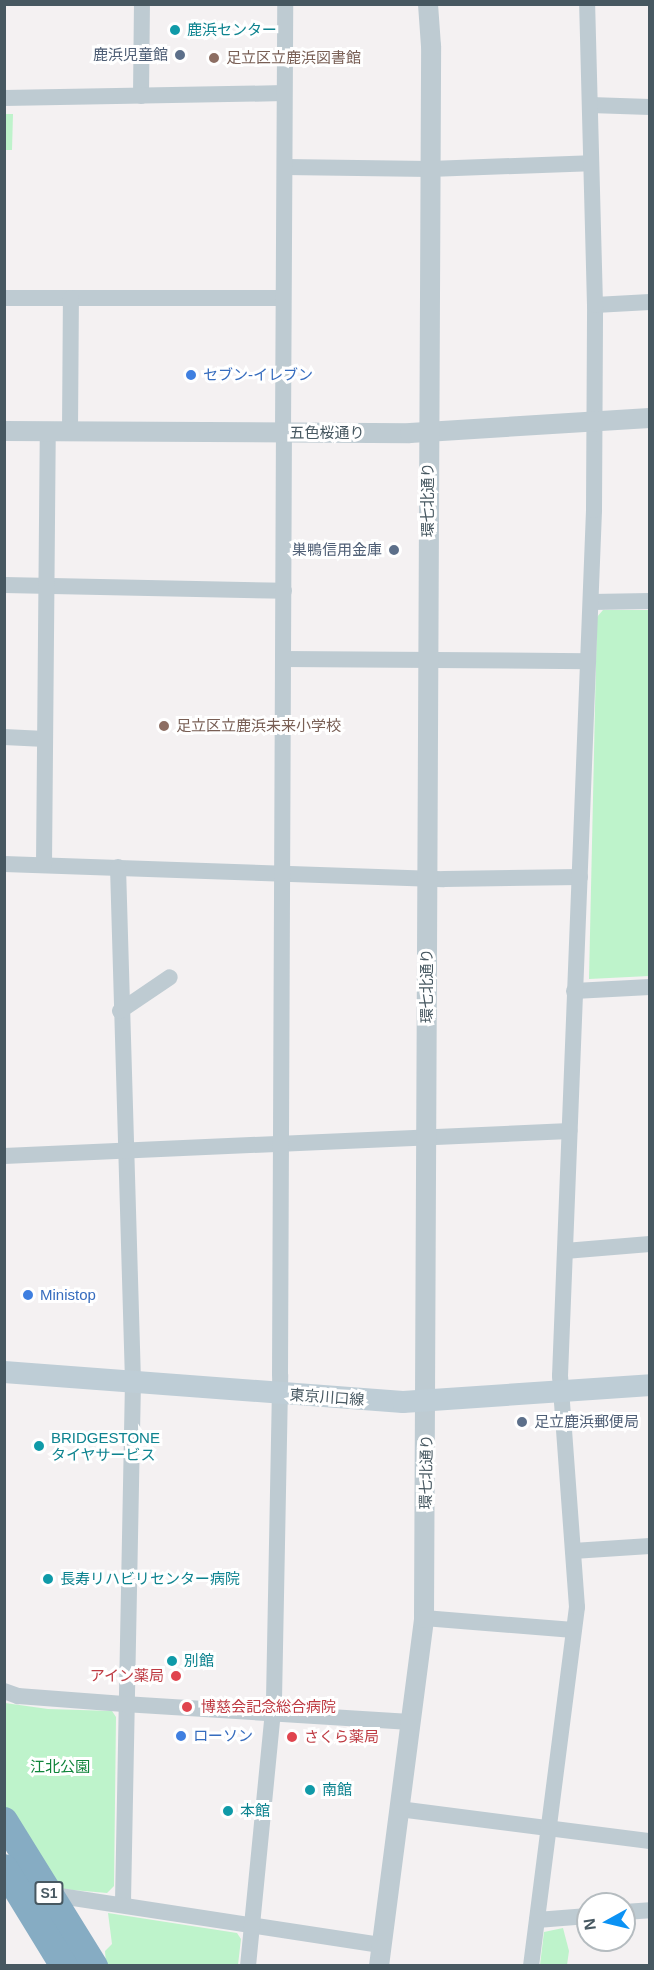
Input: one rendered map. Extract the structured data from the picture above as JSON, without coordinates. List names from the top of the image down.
{
  "streets": {
    "highway": ["S1"],
    "main road": ["東京川口線"],
    "street": ["五色桜通り", "環七北通り"]
  },
  "crossings": [
    ["五色桜通り", "環七北通り"],
    ["環七北通り", "東京川口線"]
  ],
  "parks": ["江北公園"],
  "places": [
    "鹿浜センター",
    "鹿浜児童館",
    "足立区立鹿浜図書館",
    "セブン-イレブン",
    "巣鴨信用金庫",
    "足立区立鹿浜未来小学校",
    "Ministop",
    "足立鹿浜郵便局",
    "BRIDGESTONE タイヤサービス",
    "長寿リハビリセンター病院",
    "別館",
    "アイン薬局",
    "博慈会記念総合病院",
    "ローソン",
    "さくら薬局",
    "南館",
    "本館"
  ],
  "north": "left"
}
